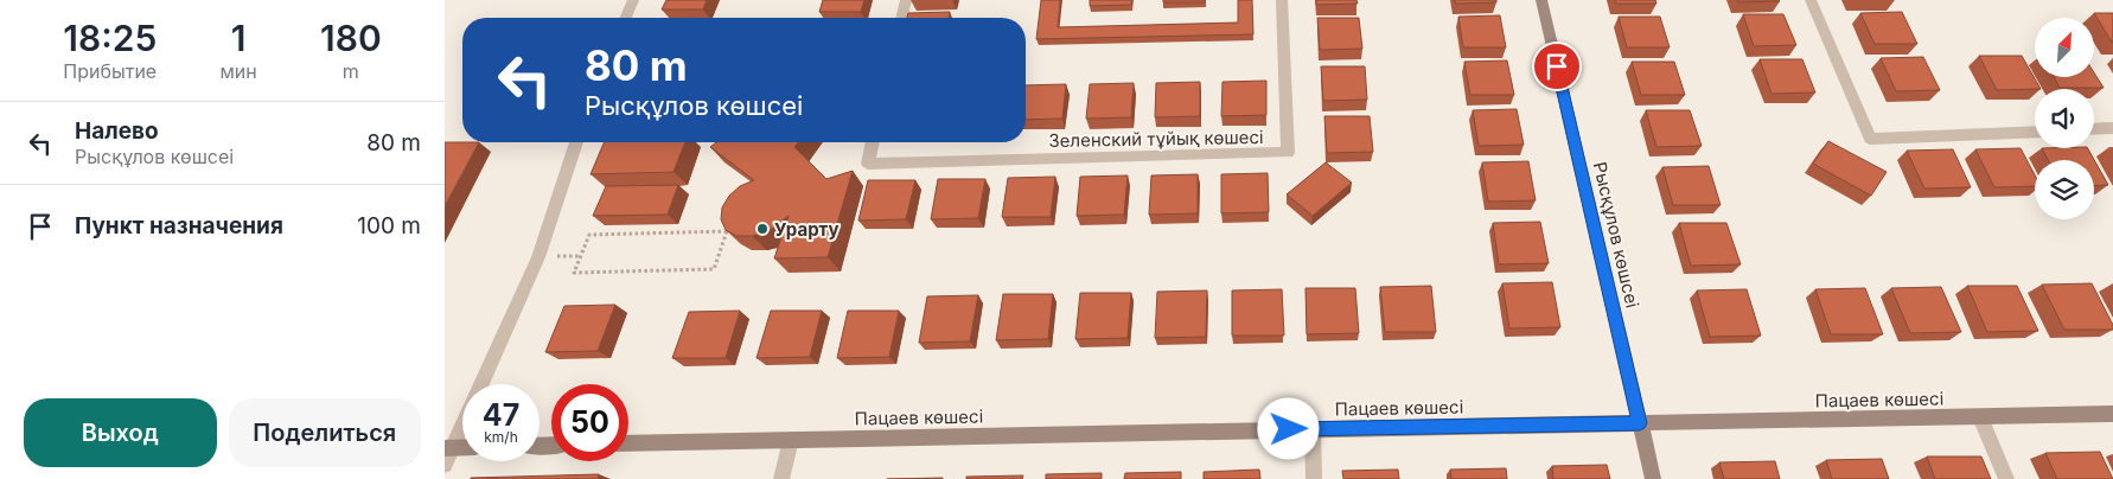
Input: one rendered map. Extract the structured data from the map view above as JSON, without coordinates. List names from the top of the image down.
{
  "streets": {
    "main road": ["Рысқұлов көшсеі", "Пацаев көшесі"],
    "street": ["Зеленский тұйық көшесі"]
  },
  "crossings": [
    ["Рысқұлов көшсеі", "Пацаев көшесі"]
  ],
  "places": ["Урарту"],
  "north": "top right",
  "page": {
    "eta": [
      "18:25",
      "Прибытие",
      "1",
      "мин",
      "180",
      "m"
    ],
    "turn": ["80 m", "Рысқұлов көшсеі"],
    "list": [
      {
        "name": "Налево",
        "note": "Рысқұлов көшсеі",
        "value": "80 m"
      },
      {
        "name": "Пункт назначения",
        "value": "100 m"
      }
    ],
    "speed": "47 km/h",
    "limit": "50",
    "buttons": ["Выход", "Поделиться"]
  }
}
